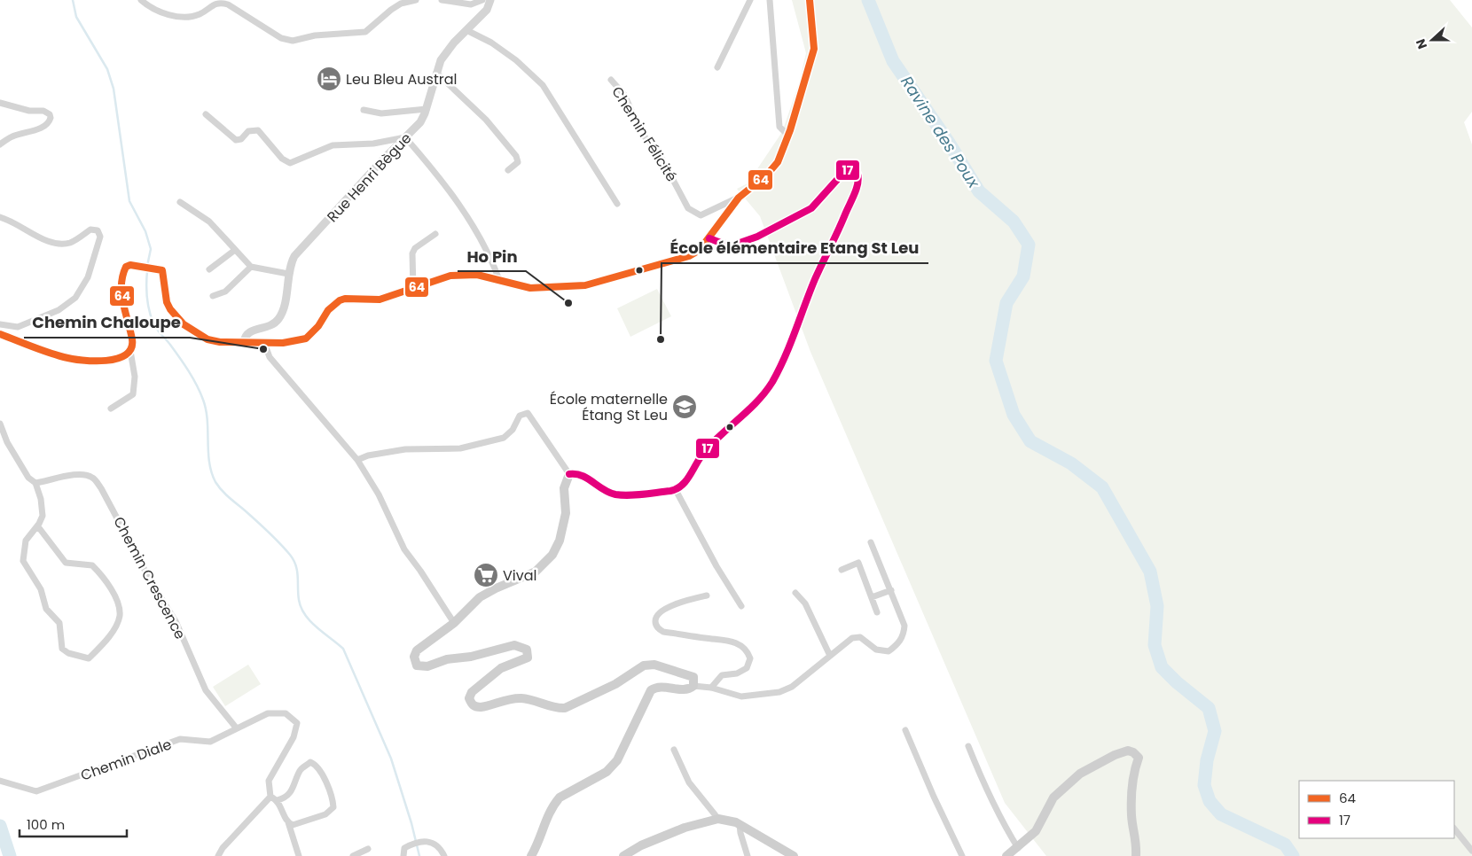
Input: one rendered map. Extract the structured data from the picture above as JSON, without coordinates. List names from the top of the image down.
{
  "streets": {
    "street": [
      "Chemin Félicité",
      "Rue Henri Bègue",
      "Chemin Crescence",
      "Chemin Diale"
    ]
  },
  "crossings": [
    ["Chemin Crescence", "Chemin Diale"]
  ],
  "water": ["Ravine des Poux"],
  "places": {
    "hotel": ["Leu Bleu Austral"],
    "other": ["Ho Pin", "École élémentaire Etang St Leu", "Chemin Chaloupe"],
    "school or university": ["École maternelle Étang St Leu"],
    "supermarket": ["Vival"]
  },
  "lines": ["transit line 64", "transit line 17"],
  "legend": ["64", "17"],
  "scale_bar": "100 m",
  "north": "left"
}
